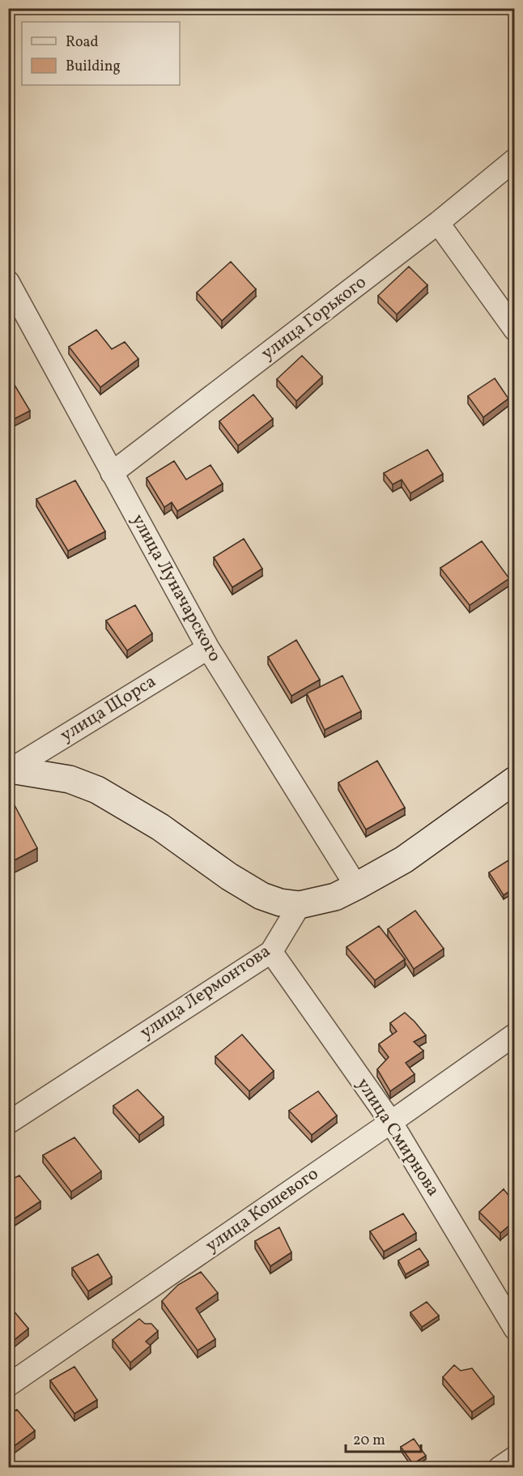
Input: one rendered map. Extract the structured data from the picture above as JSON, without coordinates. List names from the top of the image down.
{
  "streets": {
    "street": [
      "улица Горького",
      "улица Луначарского",
      "улица Щорса",
      "улица Лермонтова",
      "улица Смирнова",
      "улица Кошевого"
    ]
  },
  "crossings": [
    ["улица Горького", "улица Луначарского"],
    ["улица Луначарского", "улица Щорса"],
    ["улица Лермонтова", "улица Смирнова"],
    ["улица Смирнова", "улица Кошевого"]
  ],
  "legend": ["Road", "Building"],
  "scale_bar": "20 m"
}
